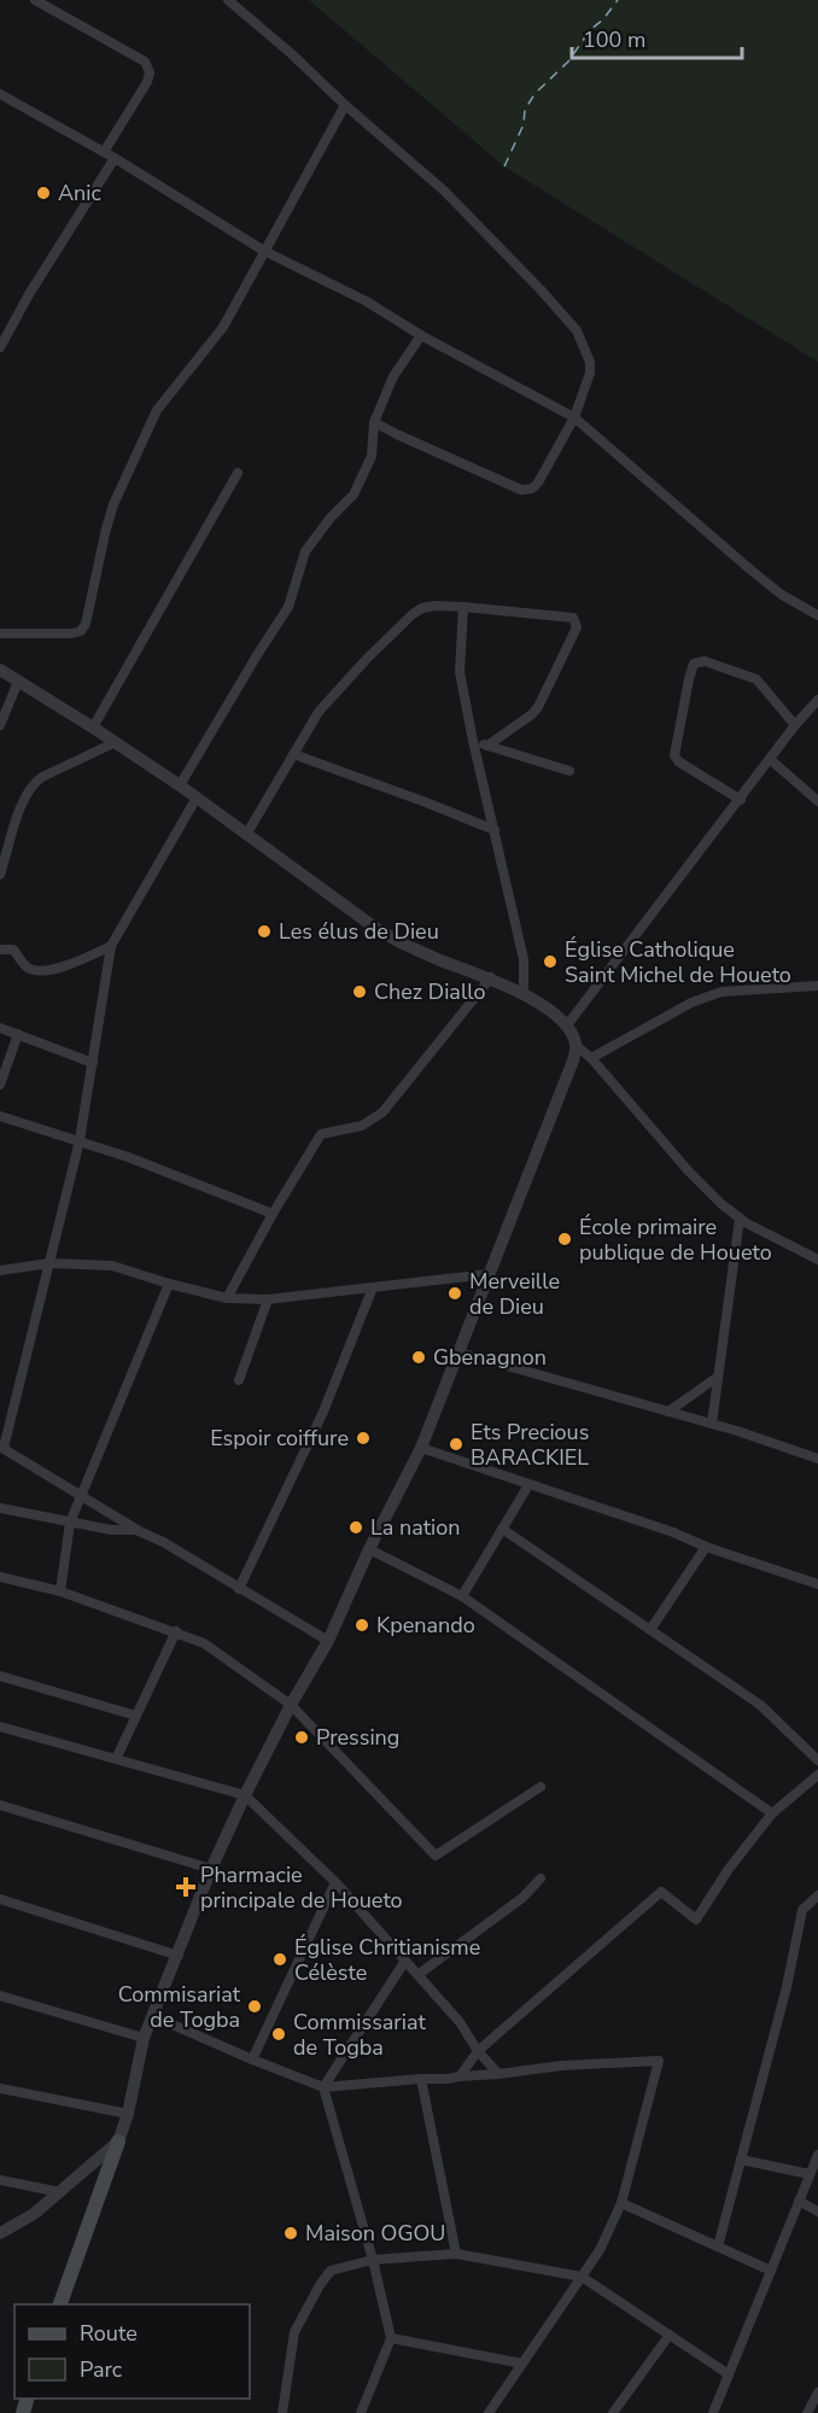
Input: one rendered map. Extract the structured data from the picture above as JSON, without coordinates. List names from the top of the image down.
{
  "places": {
    "other": [
      "Anic",
      "Les élus de Dieu",
      "Église Catholique Saint Michel de Houeto",
      "Chez Diallo",
      "École primaire publique de Houeto",
      "Merveille de Dieu",
      "Gbenagnon",
      "Espoir coiffure",
      "Ets Precious BARACKIEL",
      "La nation",
      "Kpenando",
      "Pressing",
      "Église Chritianisme Célèste",
      "Commisariat de Togba",
      "Commissariat de Togba",
      "Maison OGOU"
    ],
    "health": ["Pharmacie principale de Houeto"]
  },
  "legend": ["Route", "Parc"],
  "scale_bar": "100 m"
}
